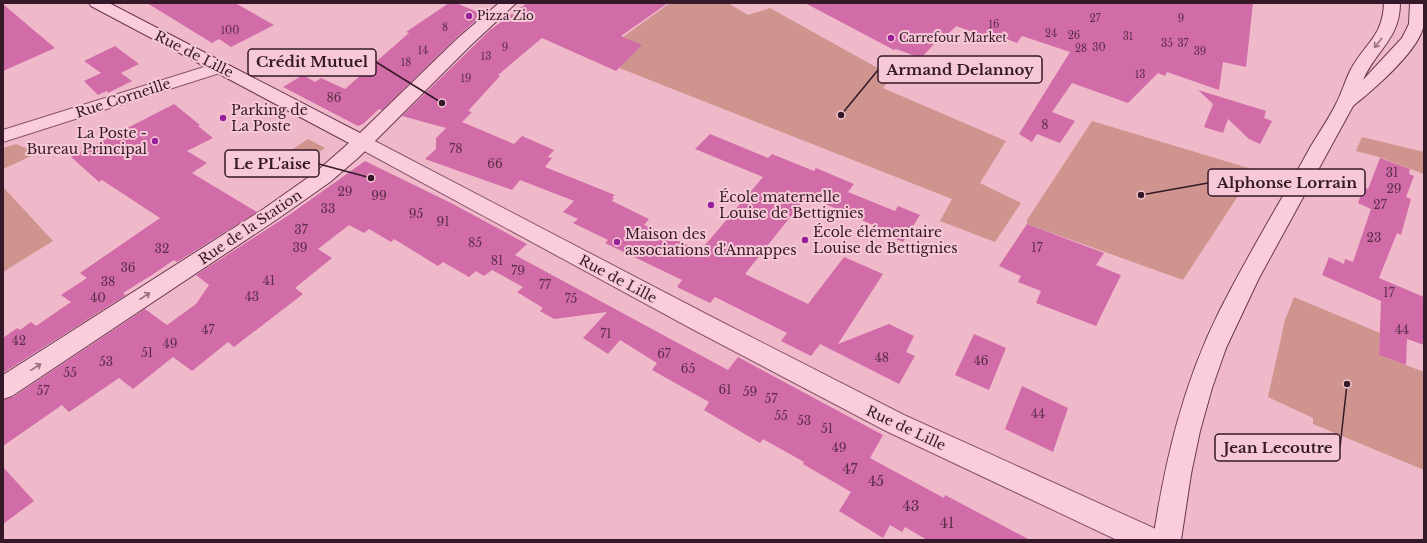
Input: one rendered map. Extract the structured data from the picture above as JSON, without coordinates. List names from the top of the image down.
{
  "streets": {
    "street": ["Rue de Lille", "Rue Corneille", "Rue de la Station"]
  },
  "crossings": [
    ["Rue de Lille", "Rue Corneille"],
    ["Rue de Lille", "Rue de la Station"]
  ],
  "one_way": ["Rue de la Station"],
  "places": [
    "Pizza Zio",
    "Carrefour Market",
    "Crédit Mutuel",
    "Armand Delannoy",
    "Parking de La Poste",
    "La Poste - Bureau Principal",
    "Le PL'aise",
    "Alphonse Lorrain",
    "École maternelle Louise de Bettignies",
    "École élémentaire Louise de Bettignies",
    "Maison des associations d'Annappes",
    "Jean Lecoutre"
  ],
  "house_numbers": [
    "27",
    "9",
    "16",
    "8",
    "100",
    "24",
    "26",
    "31",
    "35",
    "37",
    "9",
    "30",
    "28",
    "14",
    "39",
    "13",
    "18",
    "13",
    "19",
    "86",
    "8",
    "78",
    "66",
    "31",
    "29",
    "29",
    "99",
    "27",
    "33",
    "95",
    "91",
    "37",
    "23",
    "85",
    "39",
    "17",
    "32",
    "81",
    "36",
    "79",
    "41",
    "38",
    "77",
    "17",
    "43",
    "40",
    "75",
    "47",
    "44",
    "71",
    "42",
    "49",
    "51",
    "67",
    "48",
    "46",
    "53",
    "65",
    "55",
    "61",
    "57",
    "59",
    "57",
    "44",
    "55",
    "53",
    "51",
    "49",
    "47",
    "45",
    "43",
    "41"
  ]
}
